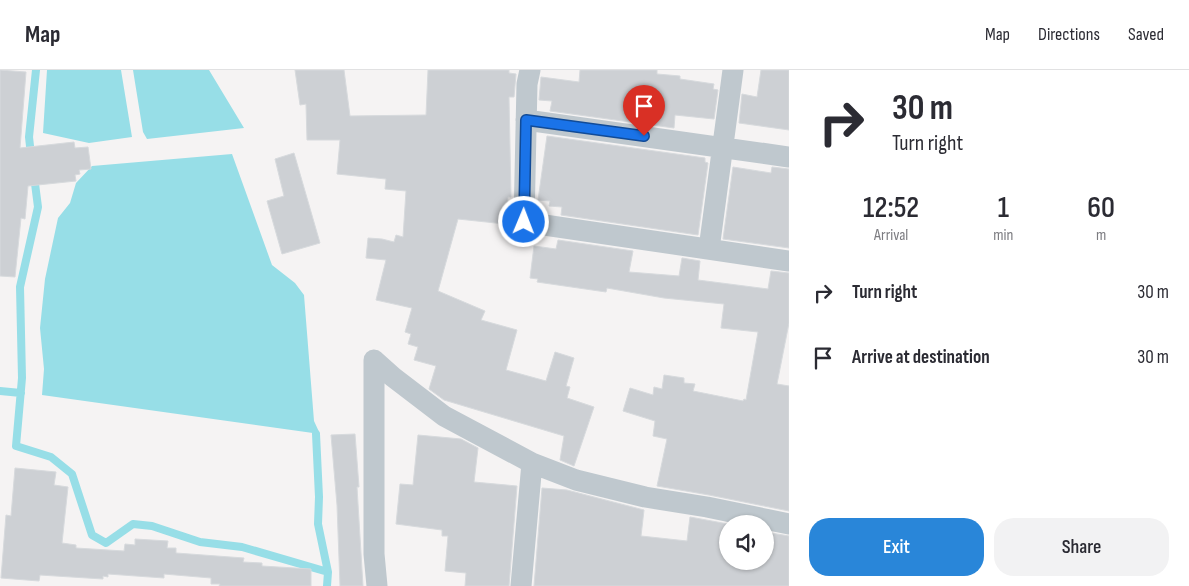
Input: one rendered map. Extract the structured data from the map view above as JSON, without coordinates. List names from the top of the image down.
{
  "page": {
    "header": "Map",
    "nav": ["Map", "Directions", "Saved"],
    "turn": ["30 m", "Turn right"],
    "eta": [
      "12:52",
      "Arrival",
      "1",
      "min",
      "60",
      "m"
    ],
    "list": [
      {
        "name": "Turn right",
        "value": "30 m"
      },
      {
        "name": "Arrive at destination",
        "value": "30 m"
      }
    ],
    "buttons": ["Exit", "Share"]
  }
}
